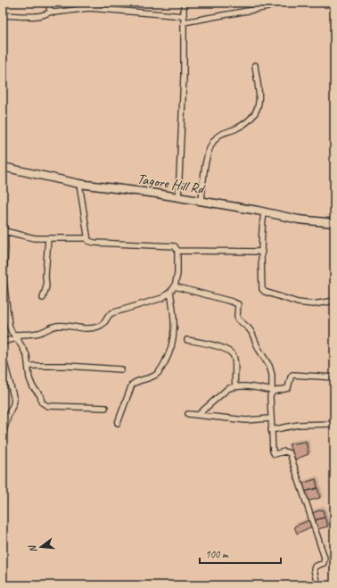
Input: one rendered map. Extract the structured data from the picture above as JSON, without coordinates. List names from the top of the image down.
{
  "streets": {
    "main road": ["Tagore Hill Rd"]
  },
  "scale_bar": "100 m",
  "north": "left"
}
